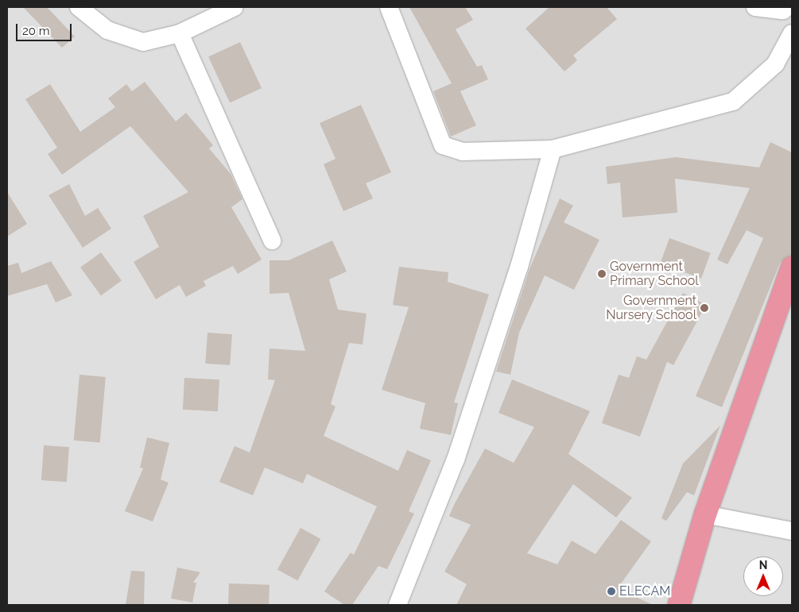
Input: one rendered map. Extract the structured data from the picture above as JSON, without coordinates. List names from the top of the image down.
{
  "places": ["Government Primary School", "Government Nursery School", "ELECAM"],
  "scale_bar": "20 m",
  "north": "top"
}
